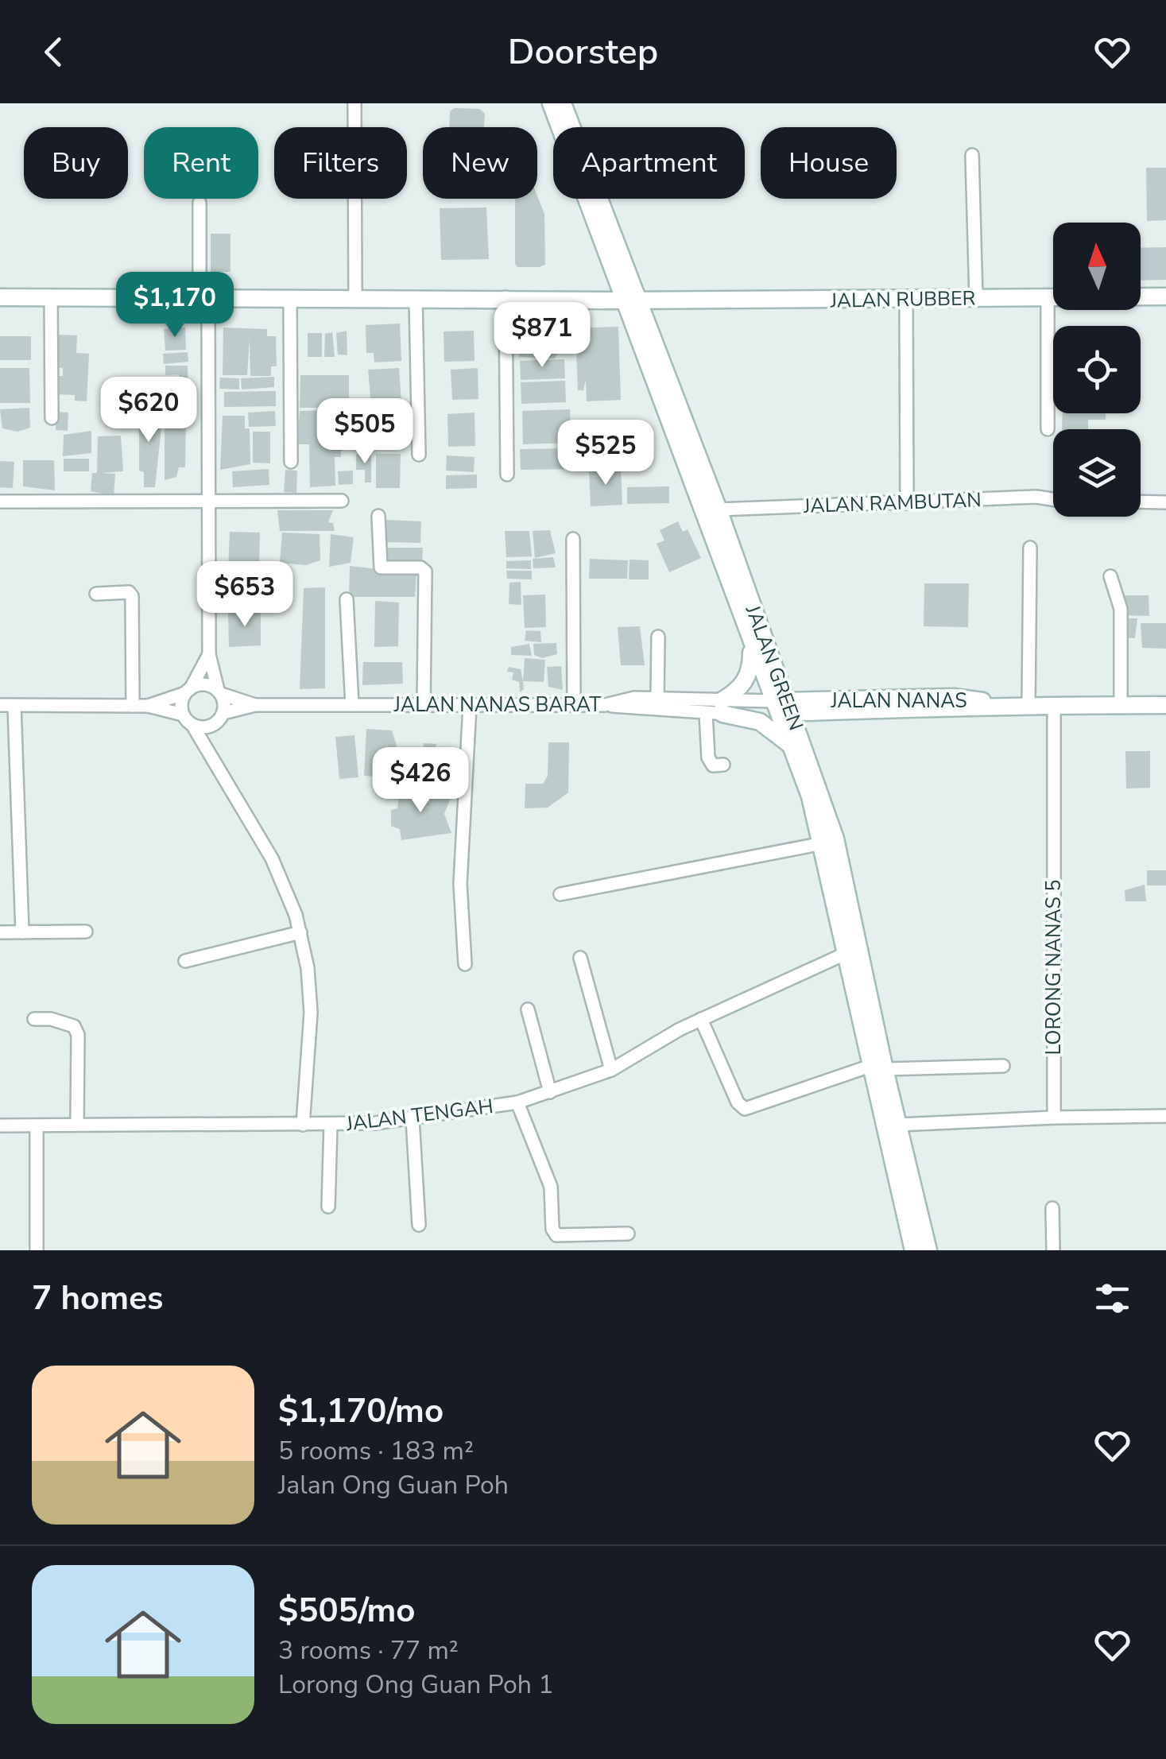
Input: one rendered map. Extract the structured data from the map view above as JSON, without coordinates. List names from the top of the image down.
{
  "streets": {
    "main road": ["JALAN RUBBER", "JALAN GREEN", "JALAN NANAS"],
    "street": [
      "JALAN RAMBUTAN",
      "JALAN NANAS BARAT",
      "LORONG NANAS 5",
      "JALAN TENGAH"
    ]
  },
  "crossings": [
    ["JALAN RUBBER", "JALAN GREEN"],
    ["JALAN RAMBUTAN", "JALAN GREEN"],
    ["JALAN GREEN", "JALAN NANAS"],
    ["JALAN GREEN", "JALAN TENGAH"],
    ["JALAN NANAS", "LORONG NANAS 5"]
  ],
  "north": "top",
  "page": {
    "header": "Doorstep",
    "chip": [
      "Buy",
      "Rent",
      "Filters",
      "New",
      "Apartment",
      "House"
    ],
    "price": [
      "$1,170",
      "$871",
      "$620",
      "$505",
      "$525",
      "$653",
      "$426"
    ],
    "heading": "7 homes",
    "list": [
      {
        "name": "$1,170/mo",
        "note": "5 rooms · 183 m² · Jalan Ong Guan Poh"
      },
      {
        "name": "$505/mo",
        "note": "3 rooms · 77 m² · Lorong Ong Guan Poh 1"
      }
    ]
  }
}
